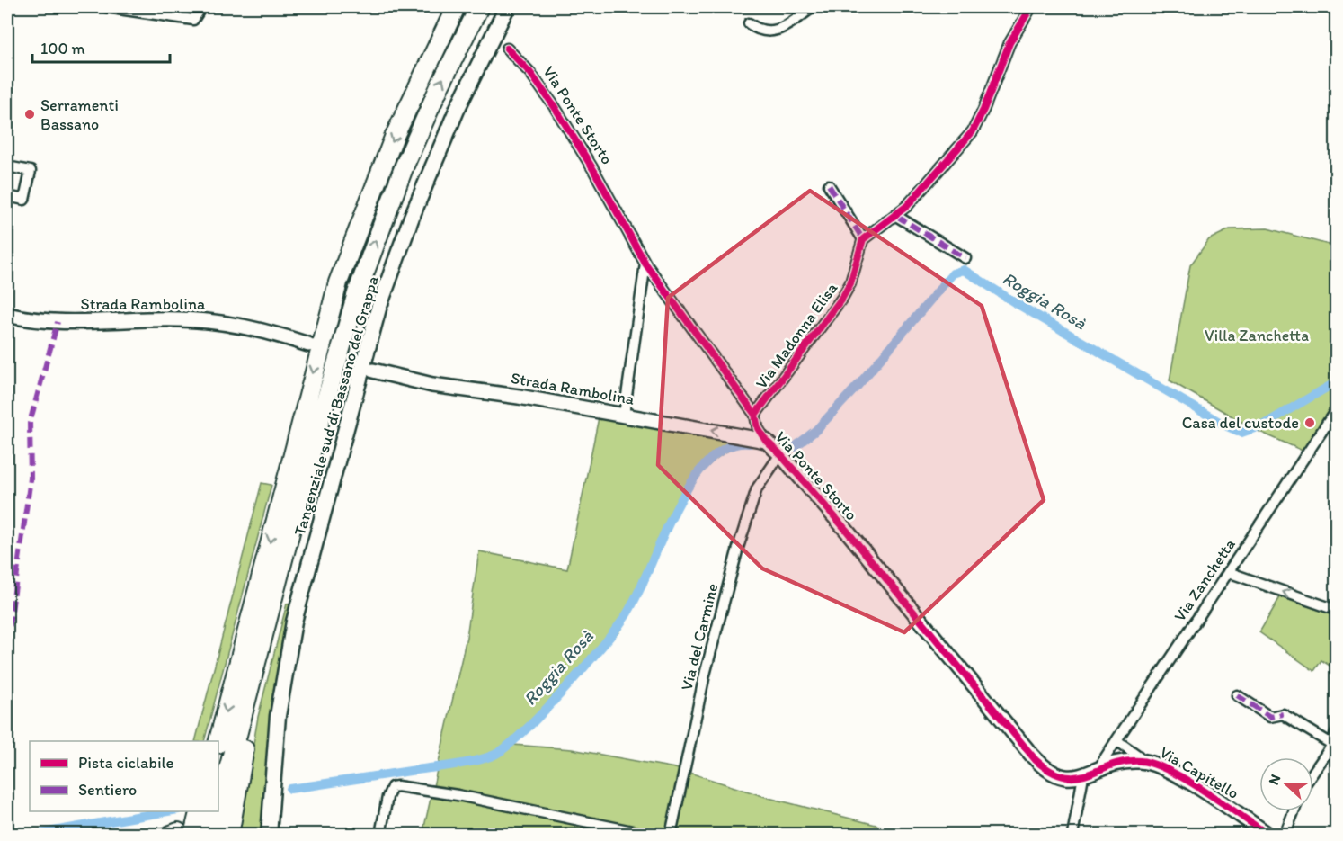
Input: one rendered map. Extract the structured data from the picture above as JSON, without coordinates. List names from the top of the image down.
{
  "streets": {
    "main road": ["Tangenziale sud di Bassano del Grappa"],
    "street": [
      "Via Ponte Storto",
      "Strada Rambolina",
      "Via Madonna Elisa",
      "Via Zanchetta",
      "Via del Carmine",
      "Via Capitello"
    ]
  },
  "crossings": [
    ["Via Ponte Storto", "Strada Rambolina"],
    ["Via Ponte Storto", "Via Madonna Elisa"],
    ["Via Ponte Storto", "Via Zanchetta"],
    ["Via Ponte Storto", "Via del Carmine"],
    ["Via Ponte Storto", "Via Capitello"],
    ["Via Zanchetta", "Via Capitello"]
  ],
  "water": ["Roggia Rosà"],
  "parks": ["Villa Zanchetta"],
  "places": ["Serramenti Bassano", "Casa del custode"],
  "legend": ["Pista ciclabile", "Sentiero"],
  "scale_bar": "100 m",
  "north": "left"
}
